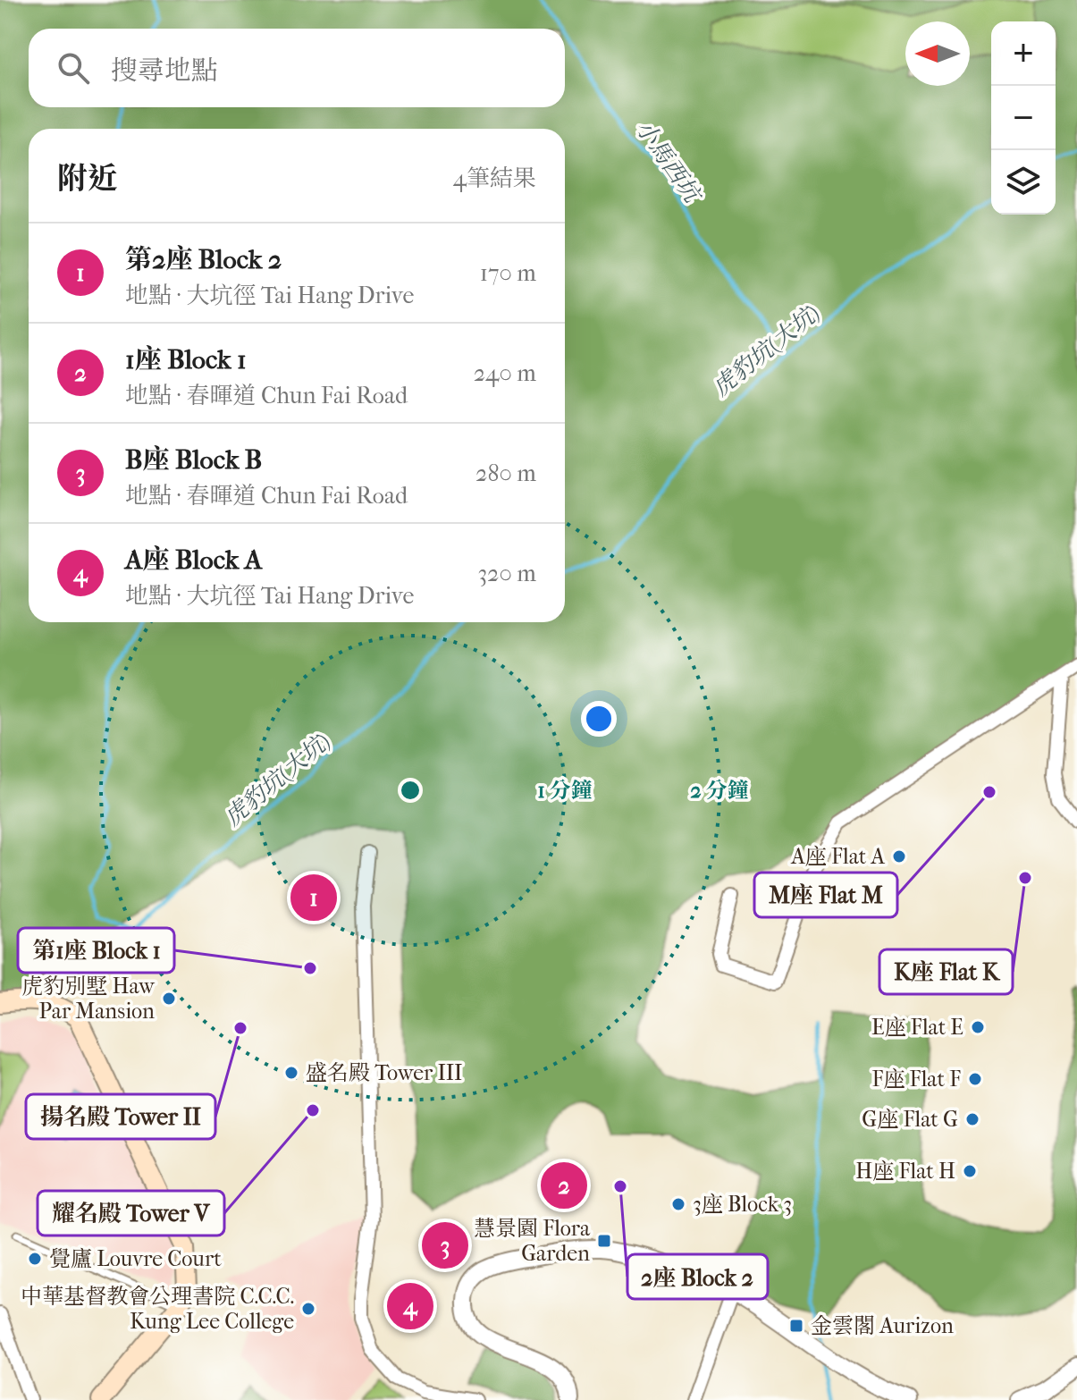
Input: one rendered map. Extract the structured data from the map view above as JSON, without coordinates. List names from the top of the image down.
{
  "water": ["小馬西坑", "虎豹坑(大坑)"],
  "places": {
    "other": [
      "M座 Flat M",
      "A座 Flat A",
      "K座 Flat K",
      "第1座 Block 1",
      "虎豹別墅 Haw Par Mansion",
      "E座 Flat E",
      "揚名殿 Tower II",
      "盛名殿 Tower III",
      "F座 Flat F",
      "耀名殿 Tower V",
      "G座 Flat G",
      "H座 Flat H",
      "2座 Block 2",
      "3座 Block 3",
      "覺廬 Louvre Court",
      "中華基督教會公理書院 C.C.C. Kung Lee College"
    ],
    "transit": ["慧景園 Flora Garden", "金雲閣 Aurizon"]
  },
  "north": "left",
  "page": {
    "map_buttons": ["+", "−"],
    "search": "搜尋地點",
    "heading": ["附近", "4筆結果"],
    "list": [
      {
        "mark": "1",
        "name": "第2座 Block 2",
        "note": "地點 · 大坑徑 Tai Hang Drive",
        "value": "170 m"
      },
      {
        "mark": "2",
        "name": "1座 Block 1",
        "note": "地點 · 春暉道 Chun Fai Road",
        "value": "240 m"
      },
      {
        "mark": "3",
        "name": "B座 Block B",
        "note": "地點 · 春暉道 Chun Fai Road",
        "value": "280 m"
      },
      {
        "mark": "4",
        "name": "A座 Block A",
        "note": "地點 · 大坑徑 Tai Hang Drive",
        "value": "320 m"
      }
    ],
    "pins": [
      "1",
      "2",
      "3",
      "4"
    ]
  },
  "rings": ["1 分鐘", "2 分鐘"]
}
